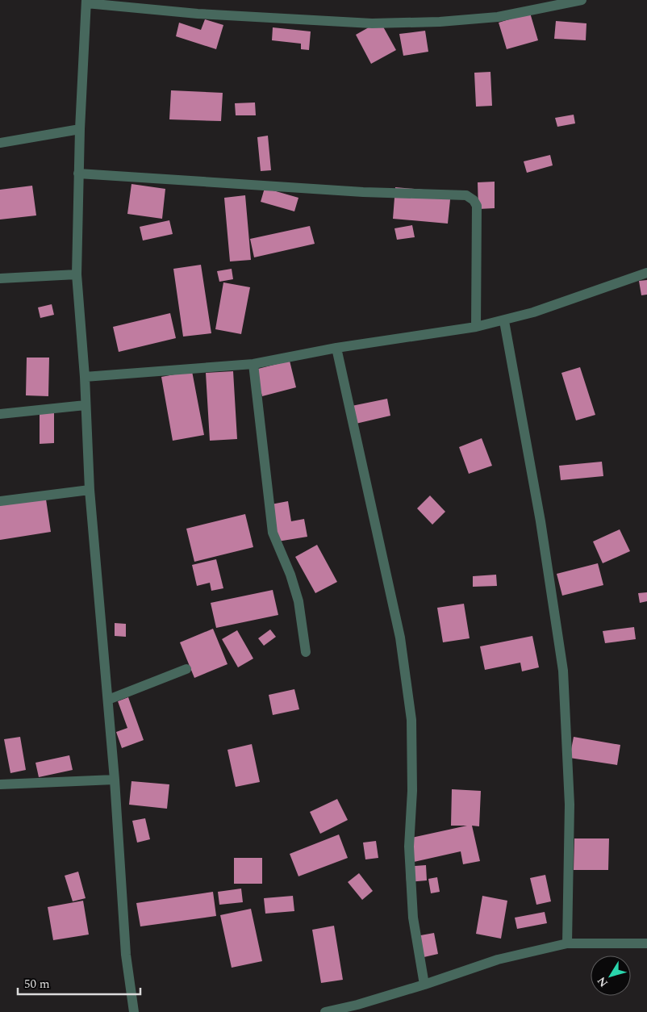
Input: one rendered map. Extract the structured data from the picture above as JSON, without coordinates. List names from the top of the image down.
{
  "scale_bar": "50 m",
  "north": "bottom left"
}
